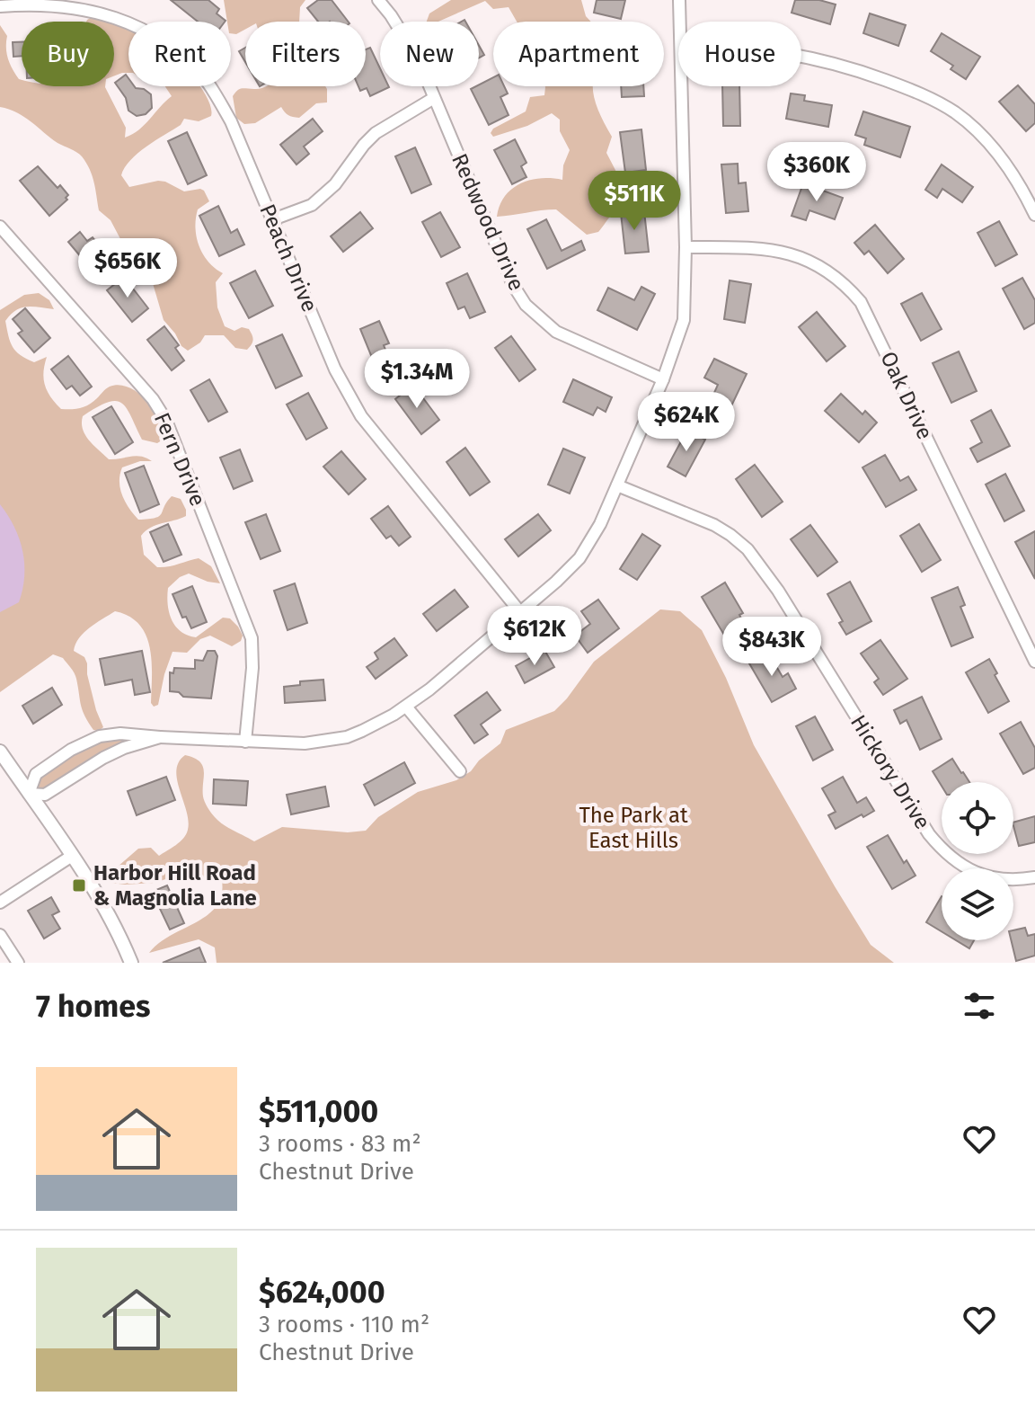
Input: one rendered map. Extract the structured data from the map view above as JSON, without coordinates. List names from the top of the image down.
{
  "streets": {
    "street": [
      "Redwood Drive",
      "Peach Drive",
      "Oak Drive",
      "Fern Drive",
      "Hickory Drive"
    ]
  },
  "parks": ["The Park at East Hills"],
  "places": {
    "transit": ["Harbor Hill Road & Magnolia Lane"]
  },
  "page": {
    "chip": [
      "Buy",
      "Rent",
      "Filters",
      "New",
      "Apartment",
      "House"
    ],
    "price": [
      "$360K",
      "$511K",
      "$656K",
      "$1.34M",
      "$624K",
      "$612K",
      "$843K"
    ],
    "heading": "7 homes",
    "list": [
      {
        "name": "$511,000",
        "note": "3 rooms · 83 m² · Chestnut Drive"
      },
      {
        "name": "$624,000",
        "note": "3 rooms · 110 m² · Chestnut Drive"
      }
    ]
  }
}
